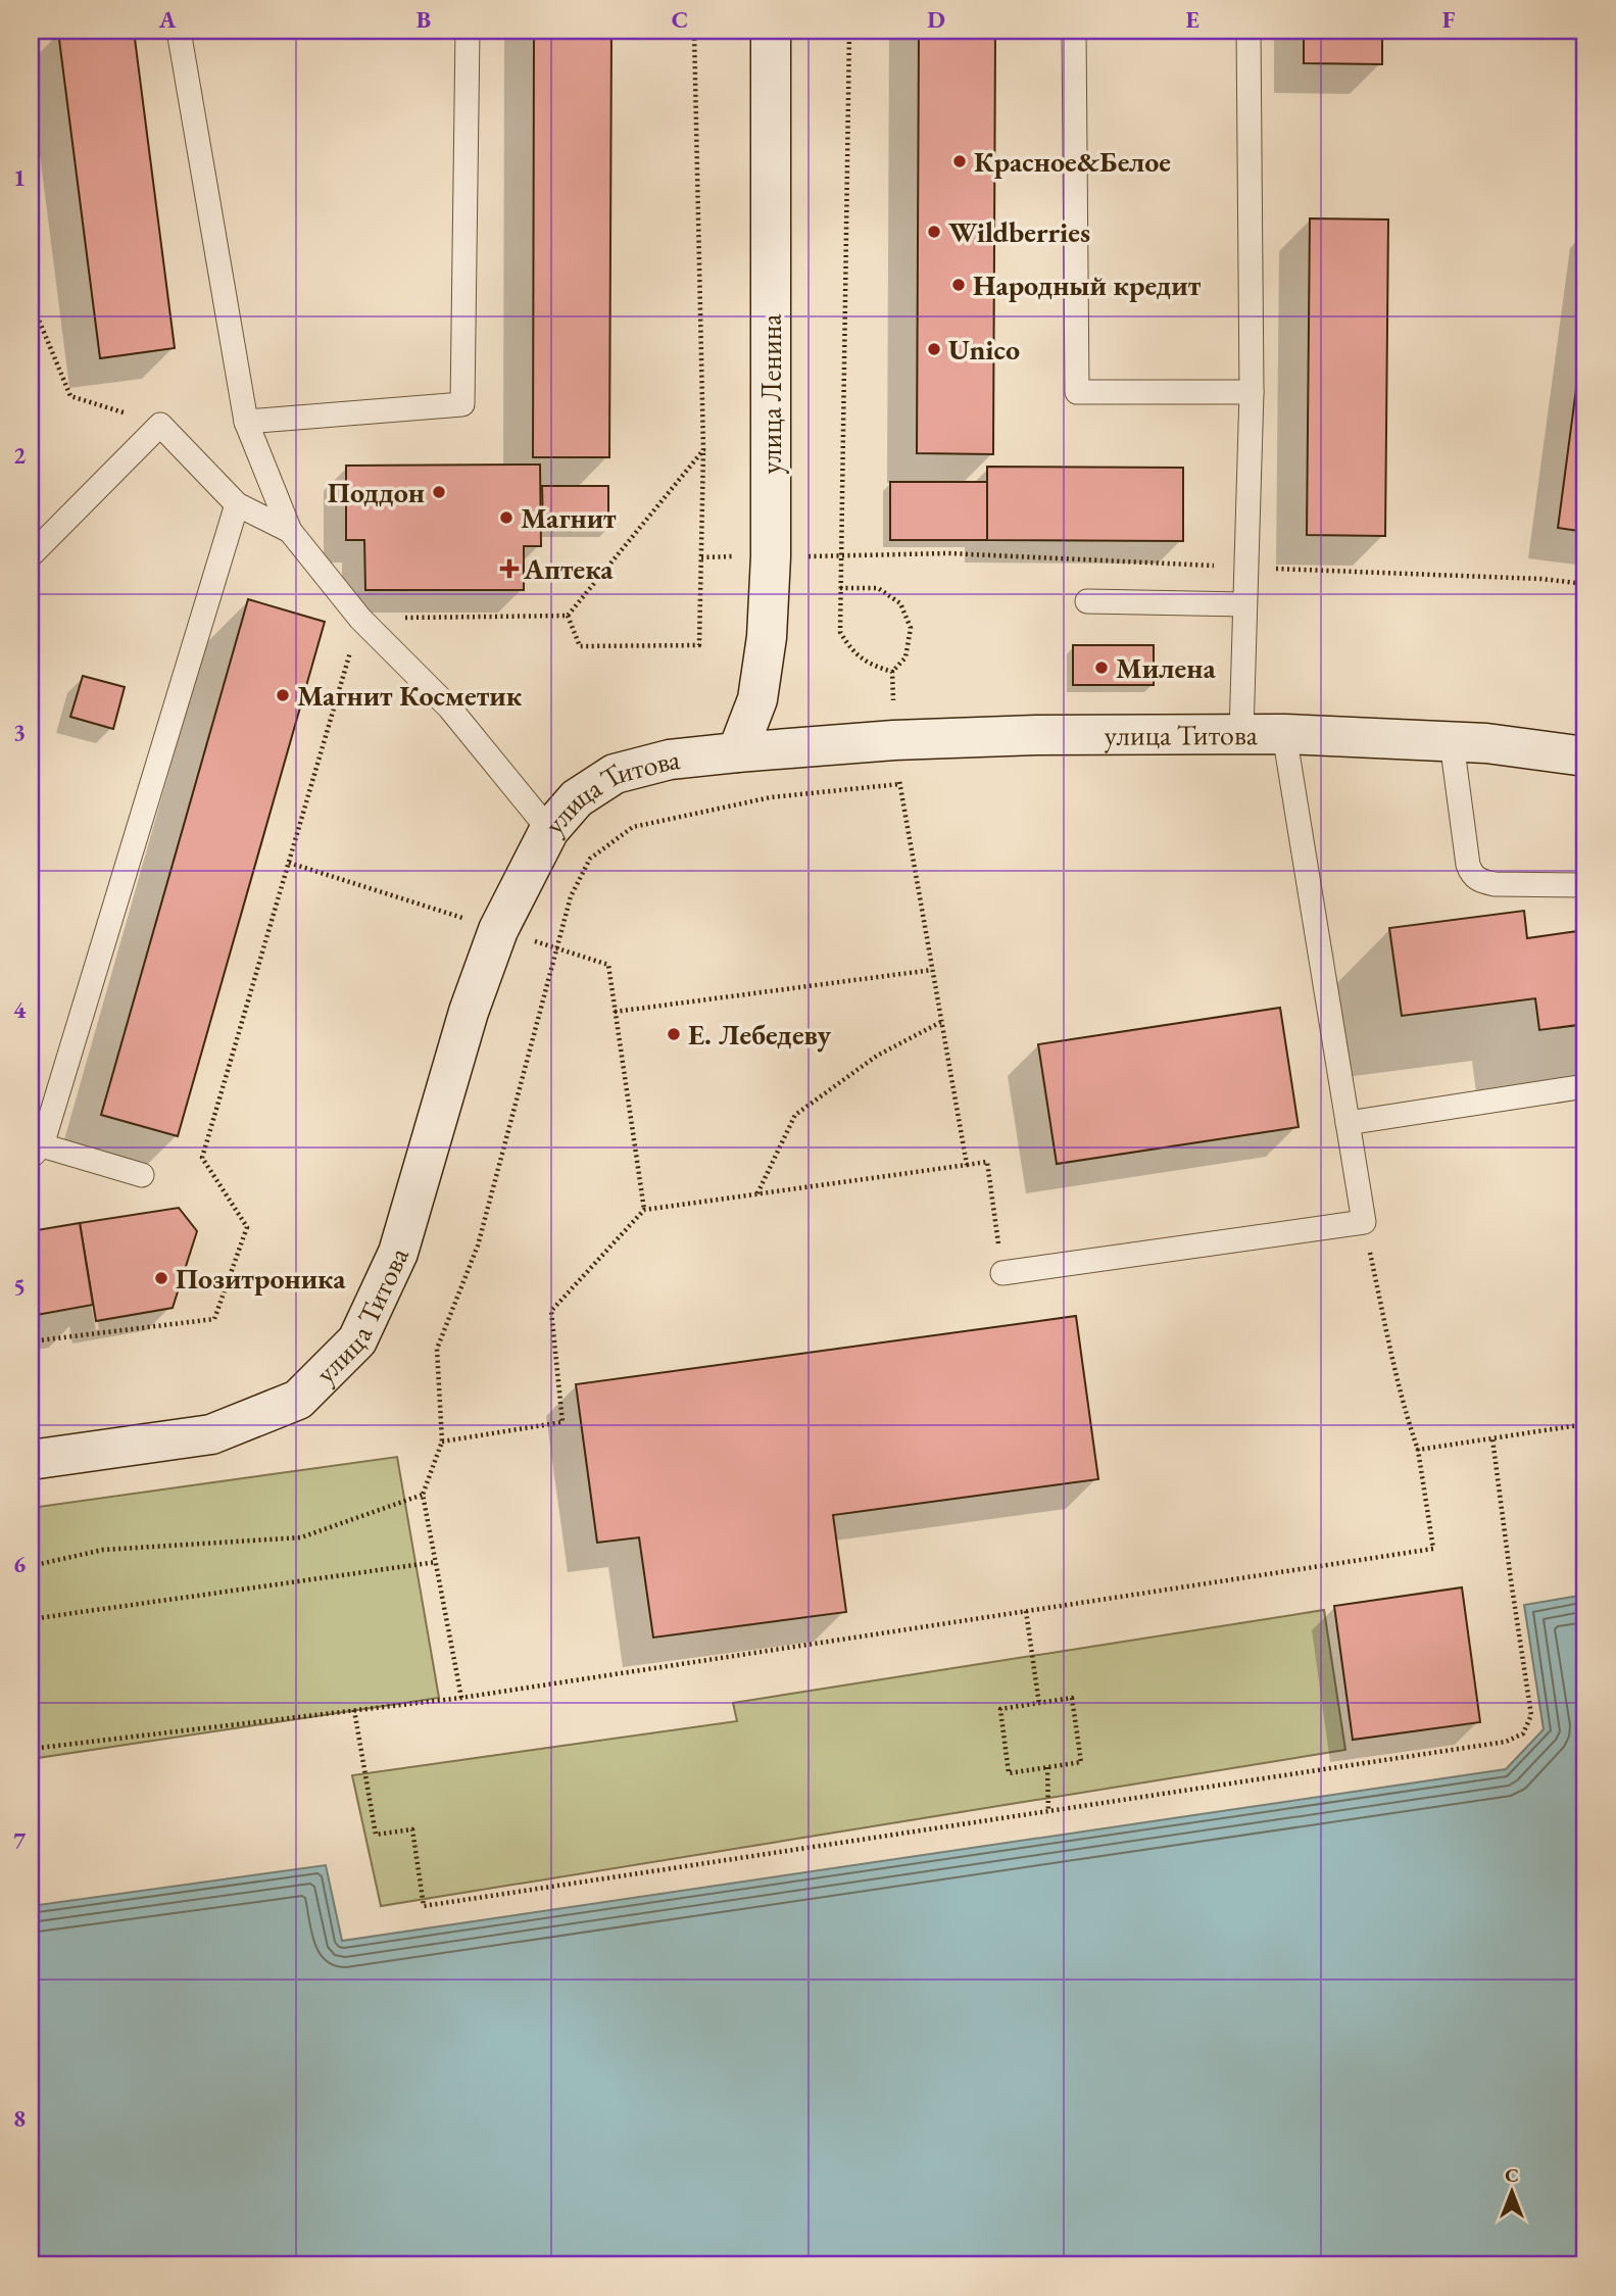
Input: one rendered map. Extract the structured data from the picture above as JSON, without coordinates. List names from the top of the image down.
{
  "streets": {
    "main road": ["улица Ленина", "улица Титова"]
  },
  "crossings": [
    ["улица Ленина", "улица Титова"]
  ],
  "places": {
    "other": [
      "Красное&Белое",
      "Wildberries",
      "Народный кредит",
      "Unico",
      "Поддон",
      "Магнит",
      "Милена",
      "Магнит Косметик",
      "Е. Лебедеву",
      "Позитроника"
    ],
    "health": ["Аптека"]
  },
  "north": "top",
  "grid": {
    "columns": [
      "A",
      "B",
      "C",
      "D",
      "E",
      "F"
    ],
    "rows": [
      "1",
      "2",
      "3",
      "4",
      "5",
      "6",
      "7",
      "8"
    ]
  }
}
